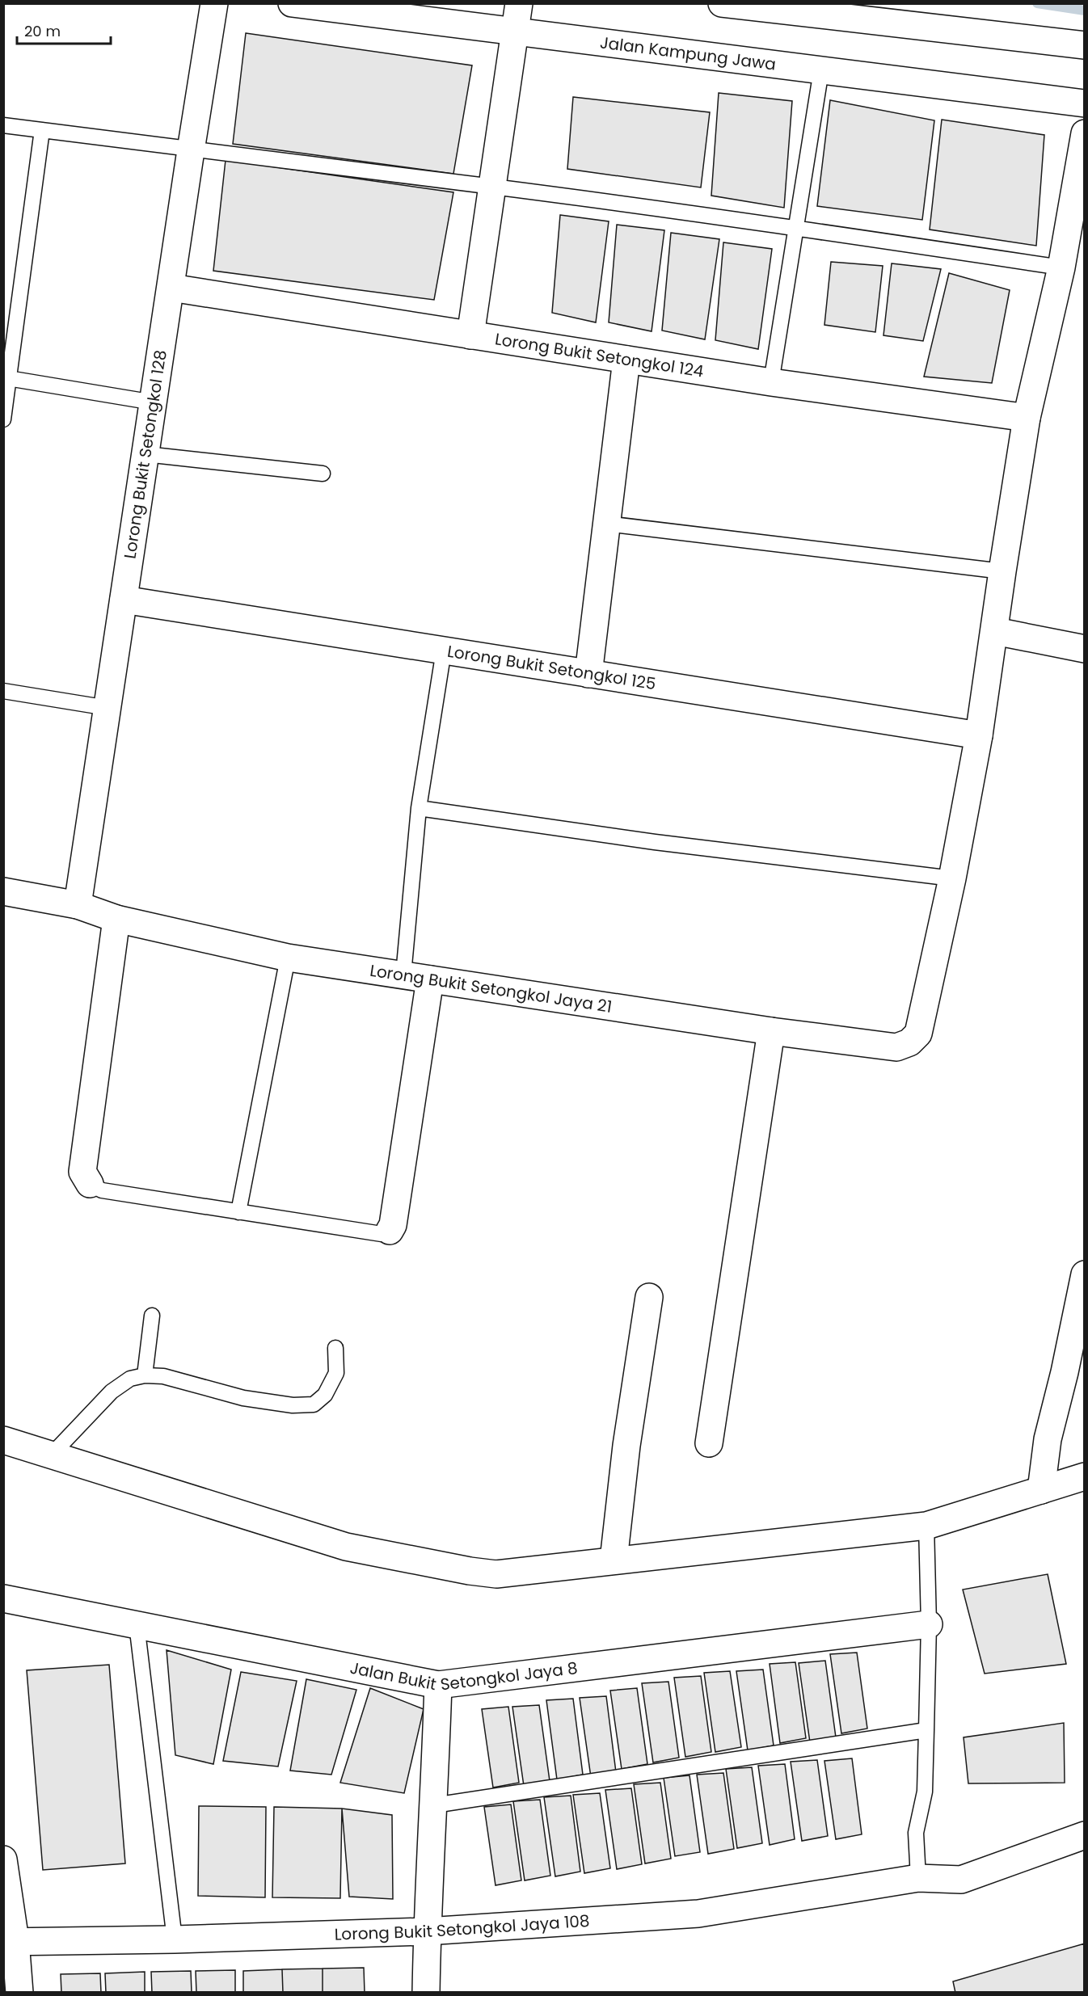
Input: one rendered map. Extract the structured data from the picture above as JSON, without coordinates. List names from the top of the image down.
{
  "streets": {
    "street": [
      "Jalan Kampung Jawa",
      "Lorong Bukit Setongkol 124",
      "Lorong Bukit Setongkol 128",
      "Lorong Bukit Setongkol 125",
      "Lorong Bukit Setongkol Jaya 21",
      "Jalan Bukit Setongkol Jaya 8",
      "Lorong Bukit Setongkol Jaya 108"
    ]
  },
  "crossings": [
    ["Lorong Bukit Setongkol 124", "Lorong Bukit Setongkol 128"],
    ["Lorong Bukit Setongkol 128", "Lorong Bukit Setongkol 125"],
    ["Lorong Bukit Setongkol 128", "Lorong Bukit Setongkol Jaya 21"]
  ],
  "scale_bar": "20 m"
}
